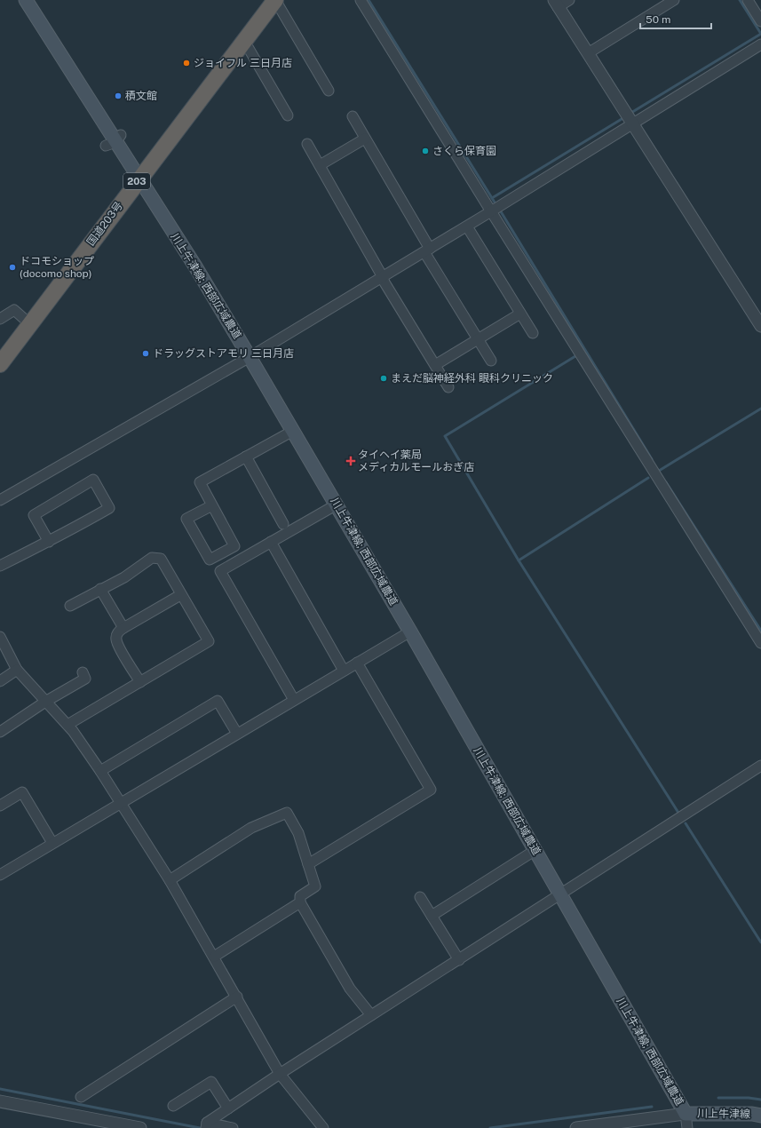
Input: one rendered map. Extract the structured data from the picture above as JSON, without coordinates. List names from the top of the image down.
{
  "streets": {
    "highway": ["203", "国道203号"],
    "main road": ["川上牛津線; 西部広域農道", "川上牛津線"]
  },
  "crossings": [
    ["国道203号", "川上牛津線; 西部広域農道"],
    ["川上牛津線; 西部広域農道", "川上牛津線"]
  ],
  "places": {
    "other": [
      "ジョイフル 三日月店",
      "積文館",
      "さくら保育園",
      "ドコモショップ (docomo shop)",
      "ドラッグストアモリ 三日月店",
      "まえだ脳神経外科 眼科クリニック"
    ],
    "health": ["タイヘイ薬局 メディカルモールおぎ店"]
  },
  "scale_bar": "50 m"
}
